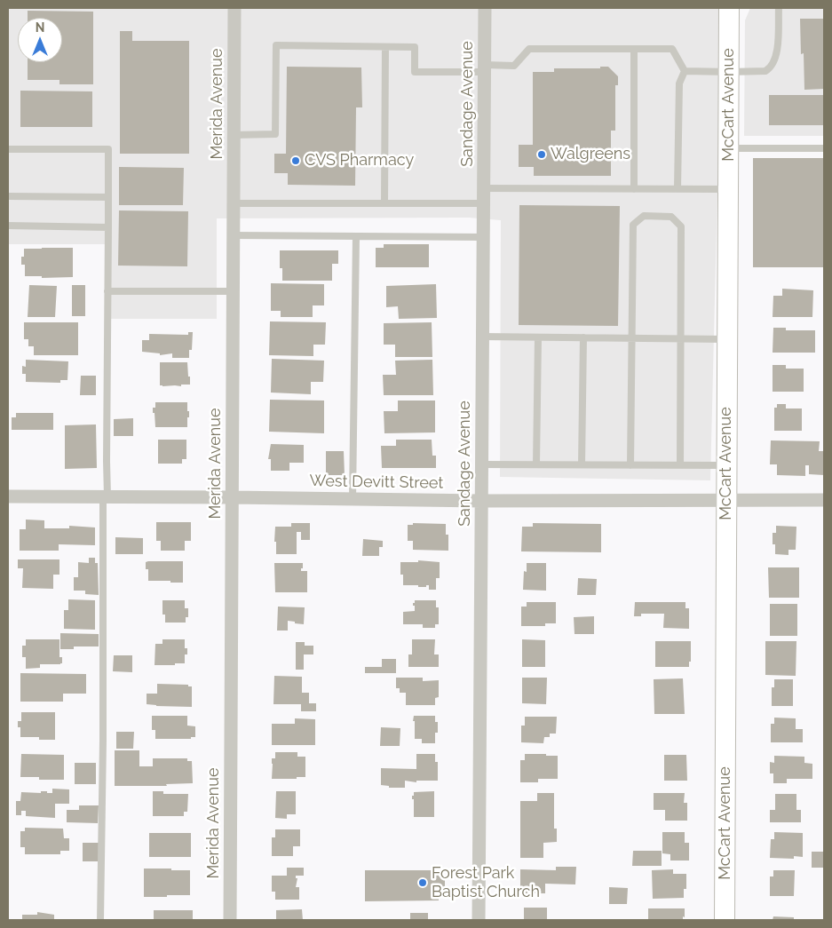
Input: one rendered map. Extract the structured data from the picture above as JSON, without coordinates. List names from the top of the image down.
{
  "streets": {
    "street": [
      "Merida Avenue",
      "Sandage Avenue",
      "McCart Avenue",
      "West Devitt Street"
    ]
  },
  "crossings": [
    ["Merida Avenue", "West Devitt Street"],
    ["Sandage Avenue", "West Devitt Street"],
    ["McCart Avenue", "West Devitt Street"]
  ],
  "places": ["Walgreens", "CVS Pharmacy", "Forest Park Baptist Church"],
  "north": "top"
}
